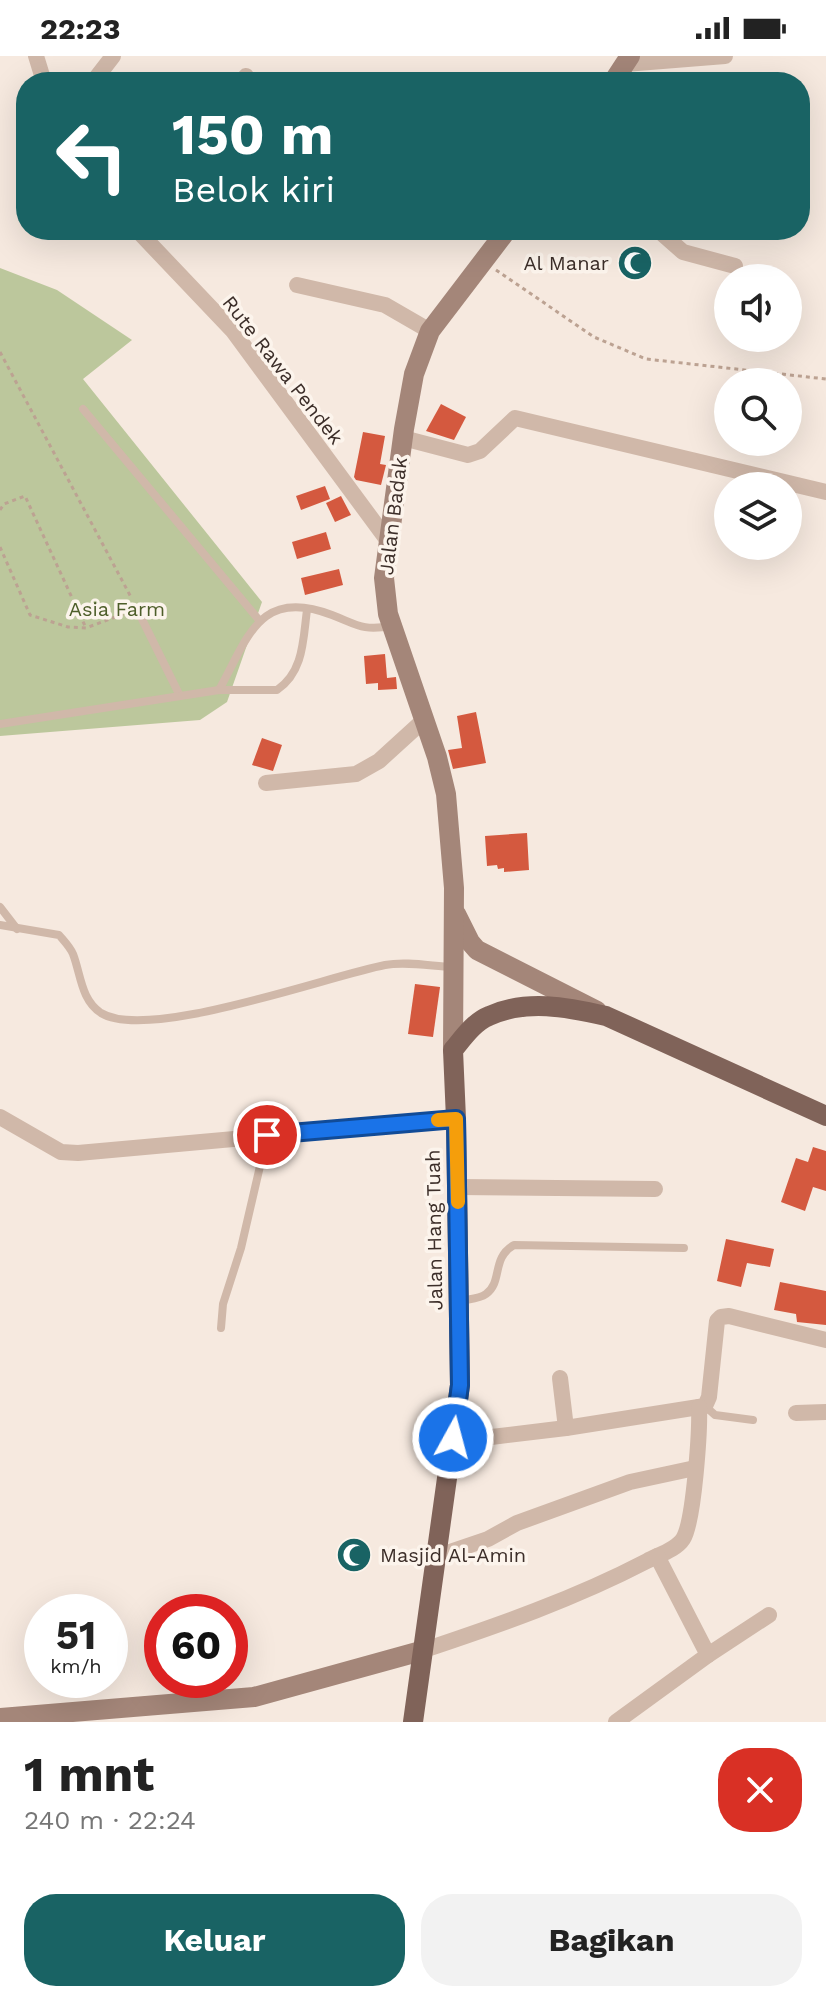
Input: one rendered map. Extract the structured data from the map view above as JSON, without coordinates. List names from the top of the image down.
{
  "streets": {
    "main road": ["Jalan Hang Tuah"],
    "street": ["Rute Rawa Pendek", "Jalan Badak"]
  },
  "crossings": [
    ["Rute Rawa Pendek", "Jalan Badak"],
    ["Jalan Badak", "Jalan Hang Tuah"]
  ],
  "parks": ["Asia Farm"],
  "places": {
    "mosque": ["Al Manar", "Masjid Al-Amin"]
  },
  "page": {
    "status": "22:23",
    "turn": ["150 m", "Belok kiri"],
    "speed": "51 km/h",
    "limit": "60",
    "heading": ["1 mnt", "240 m · 22:24"],
    "buttons": ["Keluar", "Bagikan"]
  }
}
